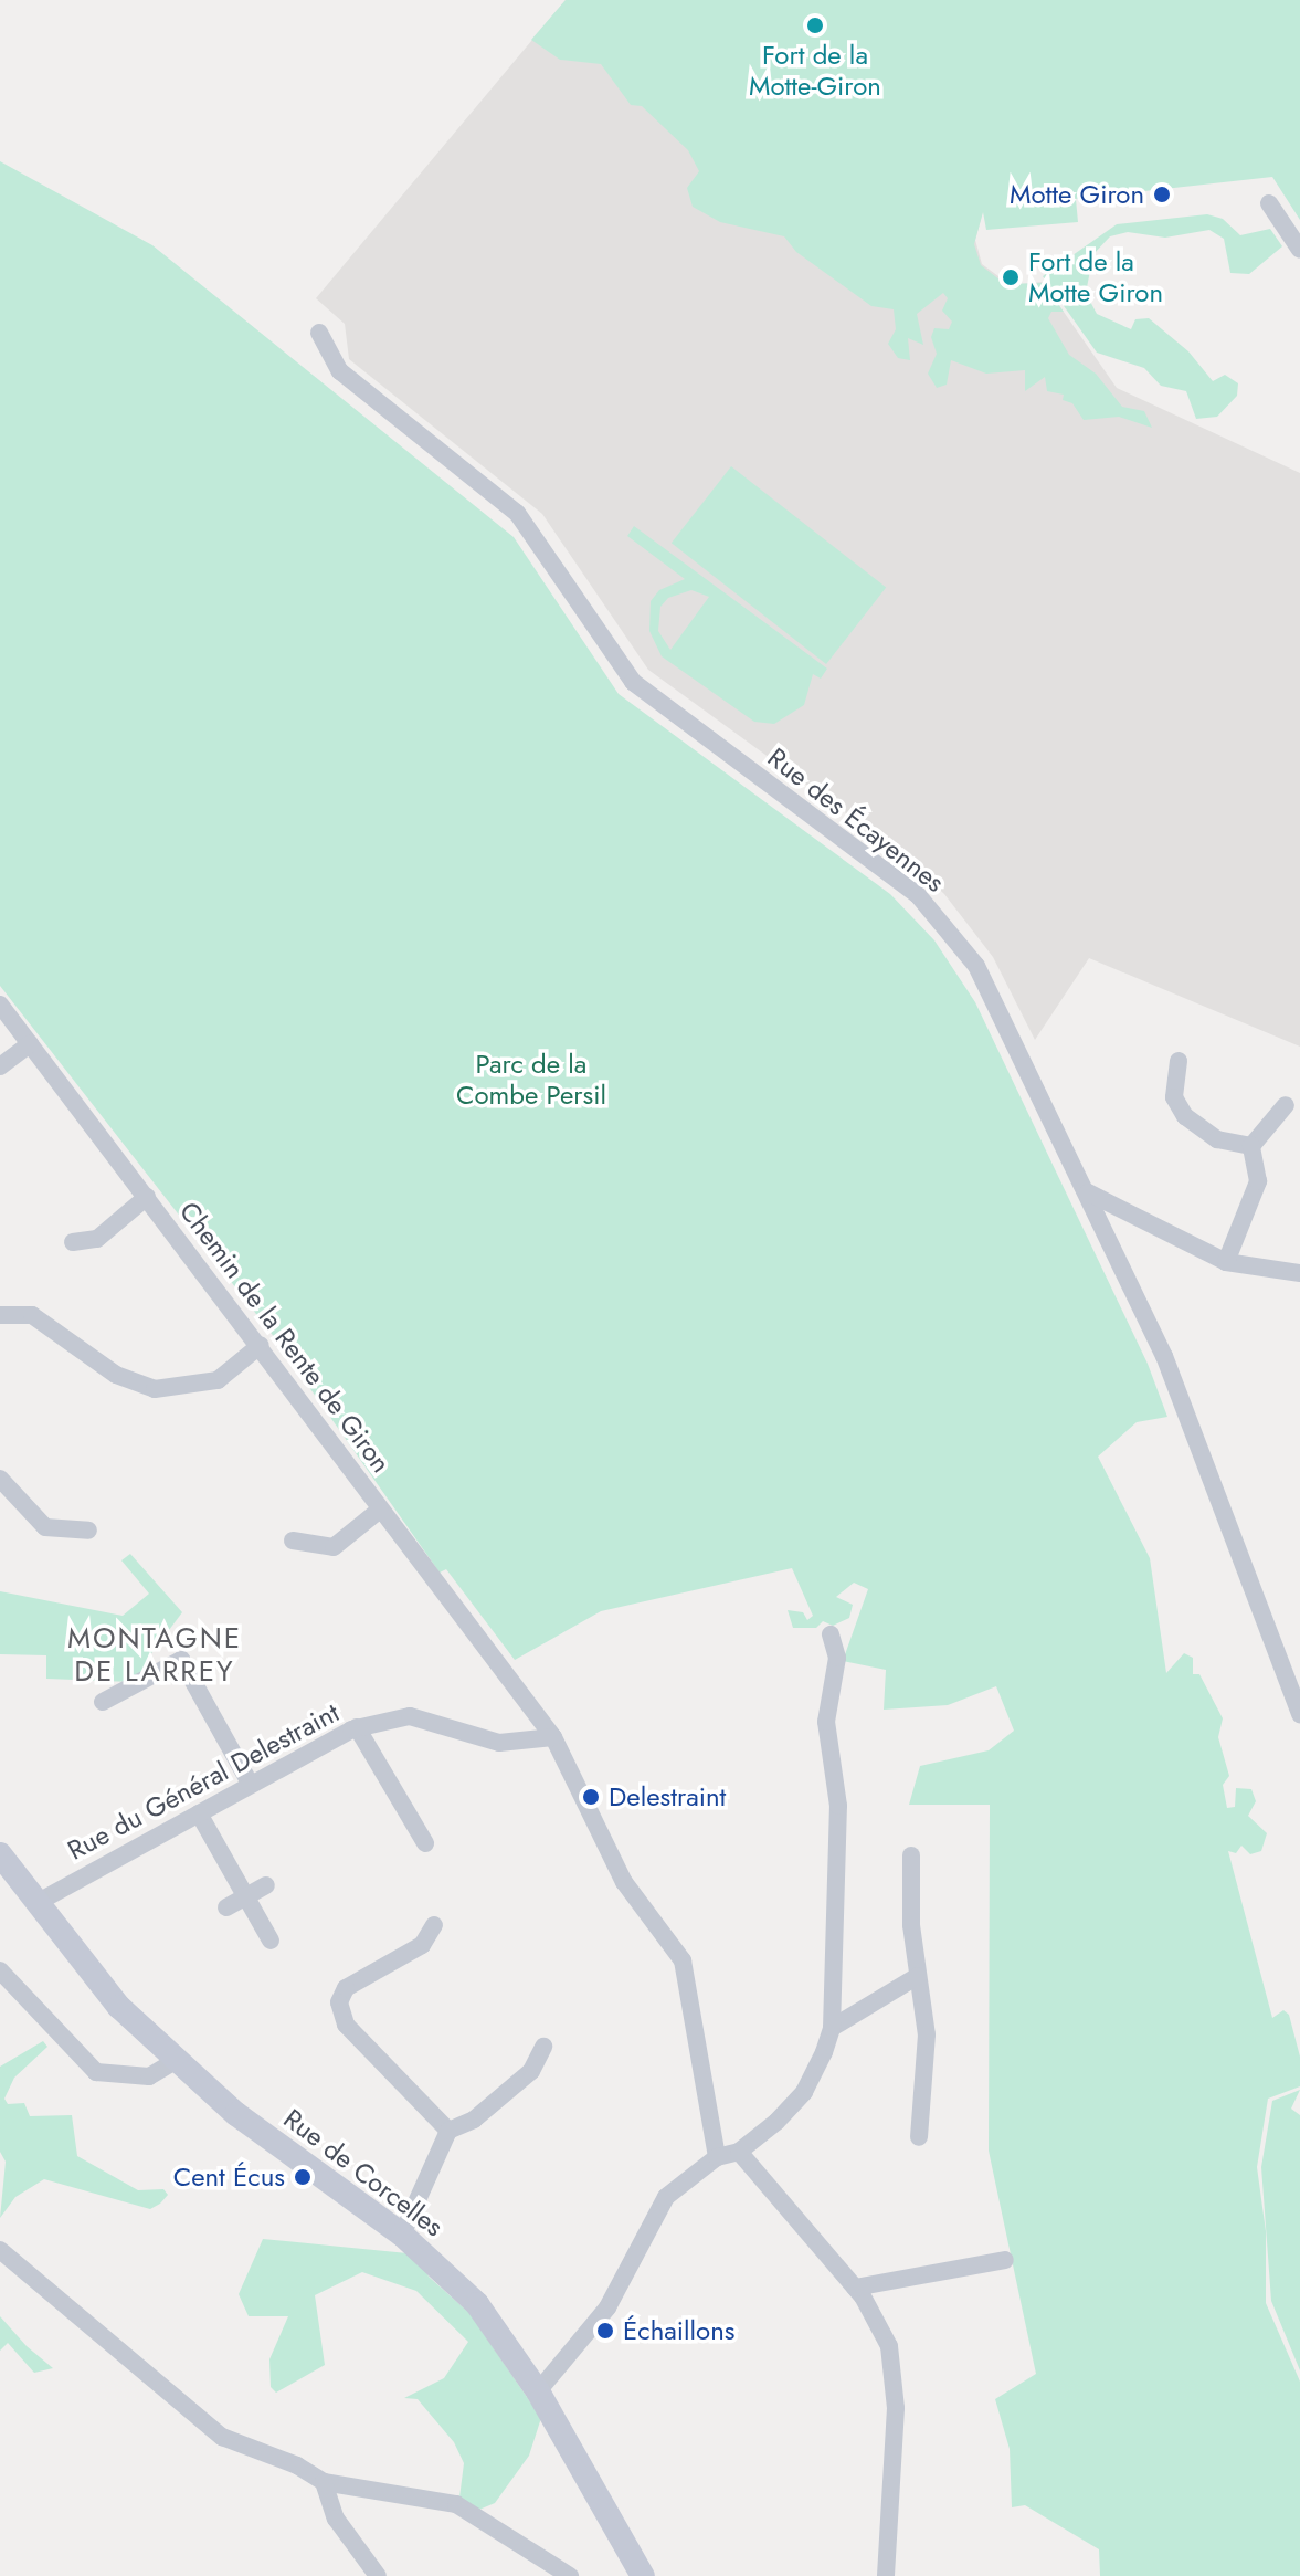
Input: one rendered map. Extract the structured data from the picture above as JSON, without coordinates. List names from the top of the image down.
{
  "streets": {
    "main road": ["Rue de Corcelles"],
    "street": ["Rue des Écayennes", "Chemin de la Rente de Giron", "Rue du Général Delestraint"]
  },
  "crossings": [
    ["Chemin de la Rente de Giron", "Rue du Général Delestraint"],
    ["Rue du Général Delestraint", "Rue de Corcelles"]
  ],
  "districts": ["MONTAGNE DE LARREY"],
  "parks": ["Parc de la Combe Persil"],
  "places": [
    "Fort de la Motte-Giron",
    "Motte Giron",
    "Fort de la Motte Giron",
    "Delestraint",
    "Cent Écus",
    "Échaillons"
  ]
}
